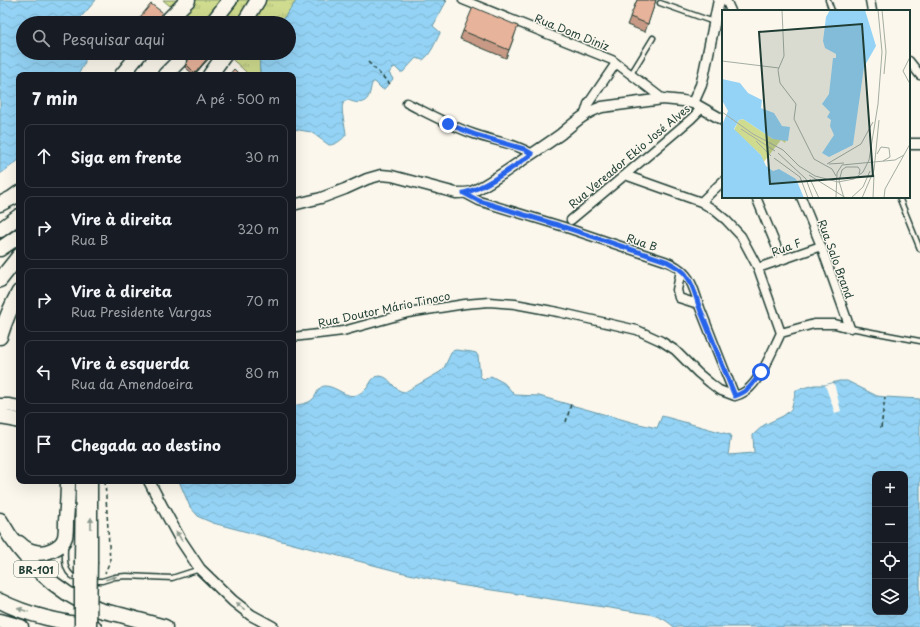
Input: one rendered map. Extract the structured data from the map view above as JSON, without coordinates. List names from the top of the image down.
{
  "streets": {
    "highway": ["BR-101"],
    "street": [
      "Rua Dom Diniz",
      "Rua Vereador Ekio José Alves",
      "Rua B",
      "Rua F",
      "Rua Salo Brand",
      "Rua Doutor Mário Tinoco"
    ]
  },
  "crossings": [
    ["Rua B", "Rua Doutor Mário Tinoco"],
    ["Rua F", "Rua Salo Brand"]
  ],
  "page": {
    "search": "Pesquisar aqui",
    "heading": ["7 min", "A pé · 500 m"],
    "list": [
      ["Siga em frente", "30 m"],
      ["Vire à direita", "Rua B", "320 m"],
      ["Vire à direita", "Rua Presidente Vargas", "70 m"],
      ["Vire à esquerda", "Rua da Amendoeira", "80 m"],
      "Chegada ao destino"
    ],
    "map_buttons": ["+", "−"]
  }
}
